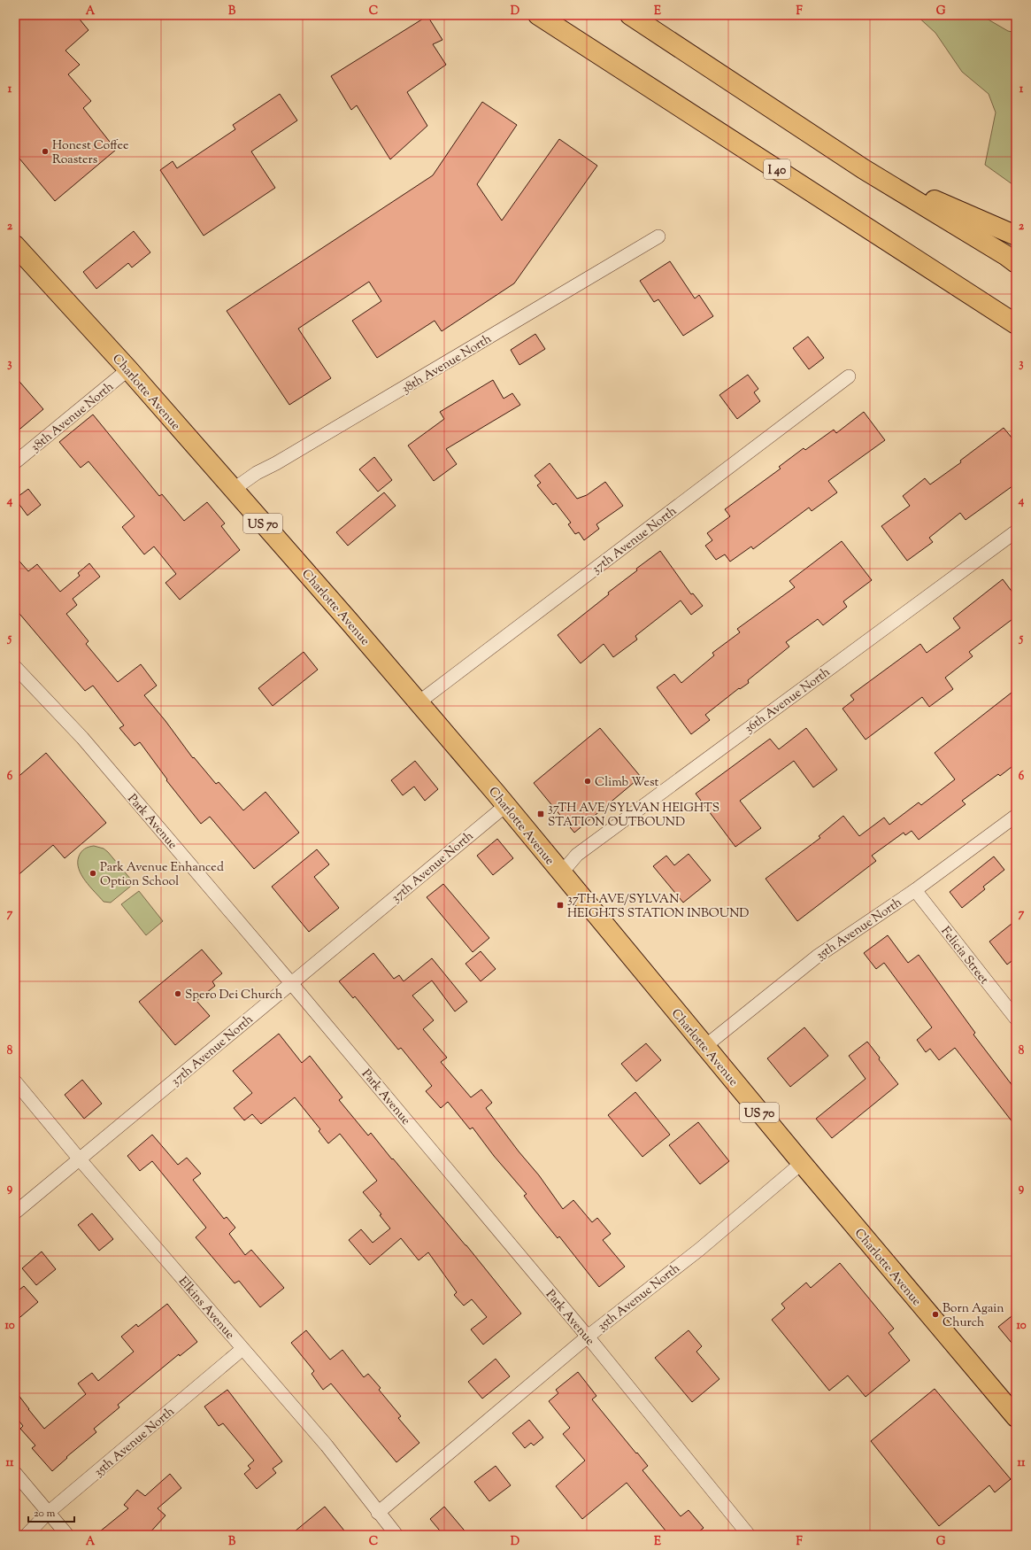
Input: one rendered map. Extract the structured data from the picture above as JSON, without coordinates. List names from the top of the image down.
{
  "streets": {
    "main road": ["I 40", "Charlotte Avenue", "US 70"],
    "street": [
      "38th Avenue North",
      "37th Avenue North",
      "36th Avenue North",
      "Park Avenue",
      "35th Avenue North",
      "Felicia Street",
      "Elkins Avenue"
    ]
  },
  "crossings": [
    ["38th Avenue North", "Charlotte Avenue"],
    ["Charlotte Avenue", "37th Avenue North"],
    ["Charlotte Avenue", "36th Avenue North"],
    ["Charlotte Avenue", "35th Avenue North"],
    ["37th Avenue North", "Park Avenue"],
    ["37th Avenue North", "Elkins Avenue"],
    ["Park Avenue", "35th Avenue North"],
    ["35th Avenue North", "Felicia Street"],
    ["35th Avenue North", "Elkins Avenue"]
  ],
  "places": {
    "other": [
      "Honest Coffee Roasters",
      "Climb West",
      "Park Avenue Enhanced Option School",
      "Spero Dei Church",
      "Born Again Church"
    ],
    "transit": ["37TH AVE/SYLVAN HEIGHTS STATION OUTBOUND", "37TH AVE/SYLVAN HEIGHTS STATION INBOUND"]
  },
  "scale_bar": "20 m",
  "grid": {
    "columns": [
      "A",
      "B",
      "C",
      "D",
      "E",
      "F",
      "G"
    ],
    "rows": [
      "1",
      "2",
      "3",
      "4",
      "5",
      "6",
      "7",
      "8",
      "9",
      "10",
      "11"
    ]
  }
}
